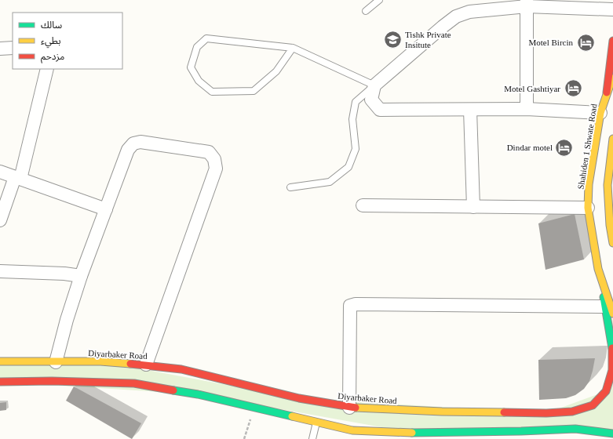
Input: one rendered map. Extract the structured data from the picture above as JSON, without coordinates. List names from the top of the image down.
{
  "streets": {
    "main road": ["Shahiden 1 Shwate Road", "Diyarbaker Road"]
  },
  "crossings": [
    ["Shahiden 1 Shwate Road", "Diyarbaker Road"]
  ],
  "places": {
    "school or university": ["Tishk Private Insitute"],
    "hotel": ["Motel Bircin", "Motel Gashtiyar", "Dindar motel"]
  },
  "legend": ["سالك", "بطيء", "مزدحم"]
}
